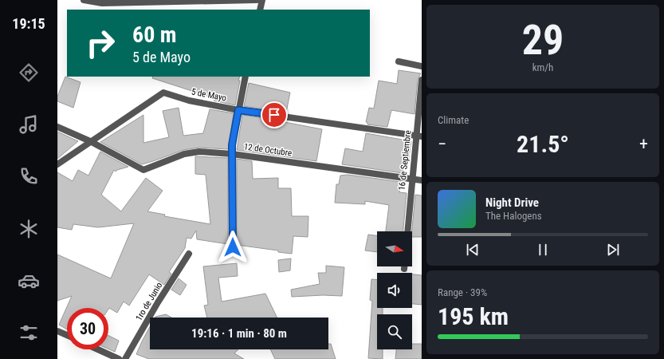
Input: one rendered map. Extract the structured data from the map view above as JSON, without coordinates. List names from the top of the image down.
{
  "streets": {
    "street": [
      "5 de Mayo",
      "12 de Octubre",
      "16 de Septiembre",
      "1ro de Junio"
    ]
  },
  "crossings": [
    ["5 de Mayo", "12 de Octubre"],
    ["5 de Mayo", "16 de Septiembre"],
    ["12 de Octubre", "16 de Septiembre"]
  ],
  "north": "right",
  "page": {
    "tabs": "19:15",
    "tile": [
      ["29", "km/h"],
      "Climate",
      ["Range · 39%", "195 km"]
    ],
    "turn": ["60 m", "5 de Mayo"],
    "heat": ["−", "21.5°", "+"],
    "song": ["Night Drive", "The Halogens"],
    "limit": "30",
    "trip": "19:16 · 1 min · 80 m"
  }
}
